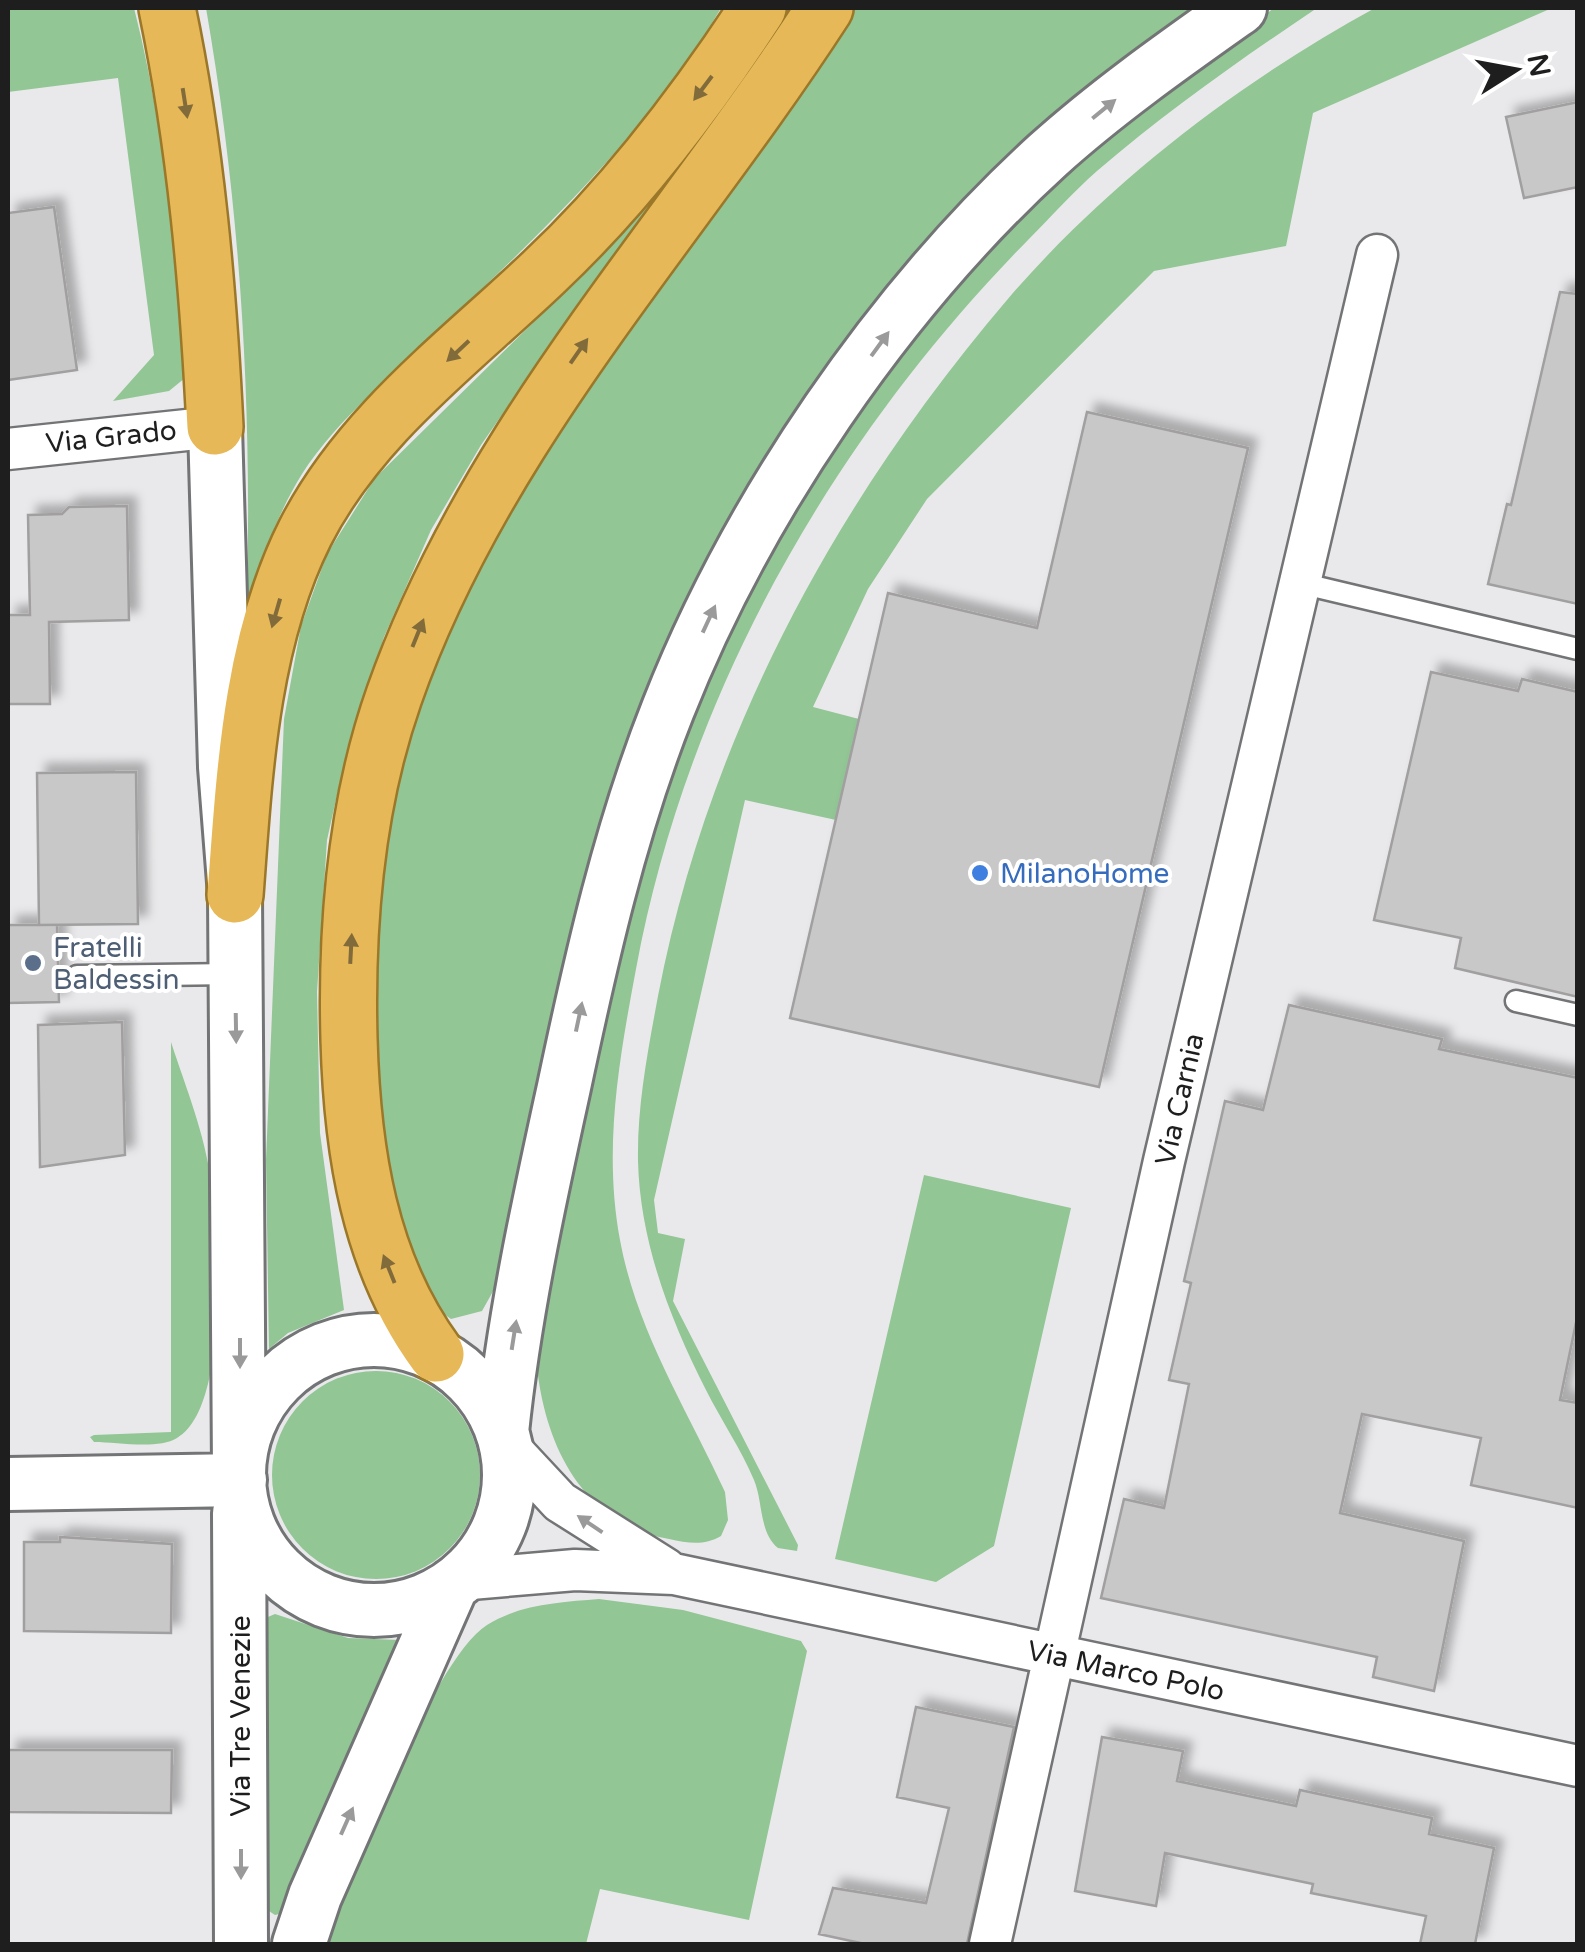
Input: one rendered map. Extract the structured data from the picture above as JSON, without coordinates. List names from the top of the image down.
{
  "streets": {
    "street": [
      "Via Grado",
      "Via Carnia",
      "Via Marco Polo",
      "Via Tre Venezie"
    ]
  },
  "crossings": [
    ["Via Carnia", "Via Marco Polo"],
    ["Via Marco Polo", "Via Tre Venezie"]
  ],
  "places": ["MilanoHome", "Fratelli Baldessin"],
  "north": "right"
}
